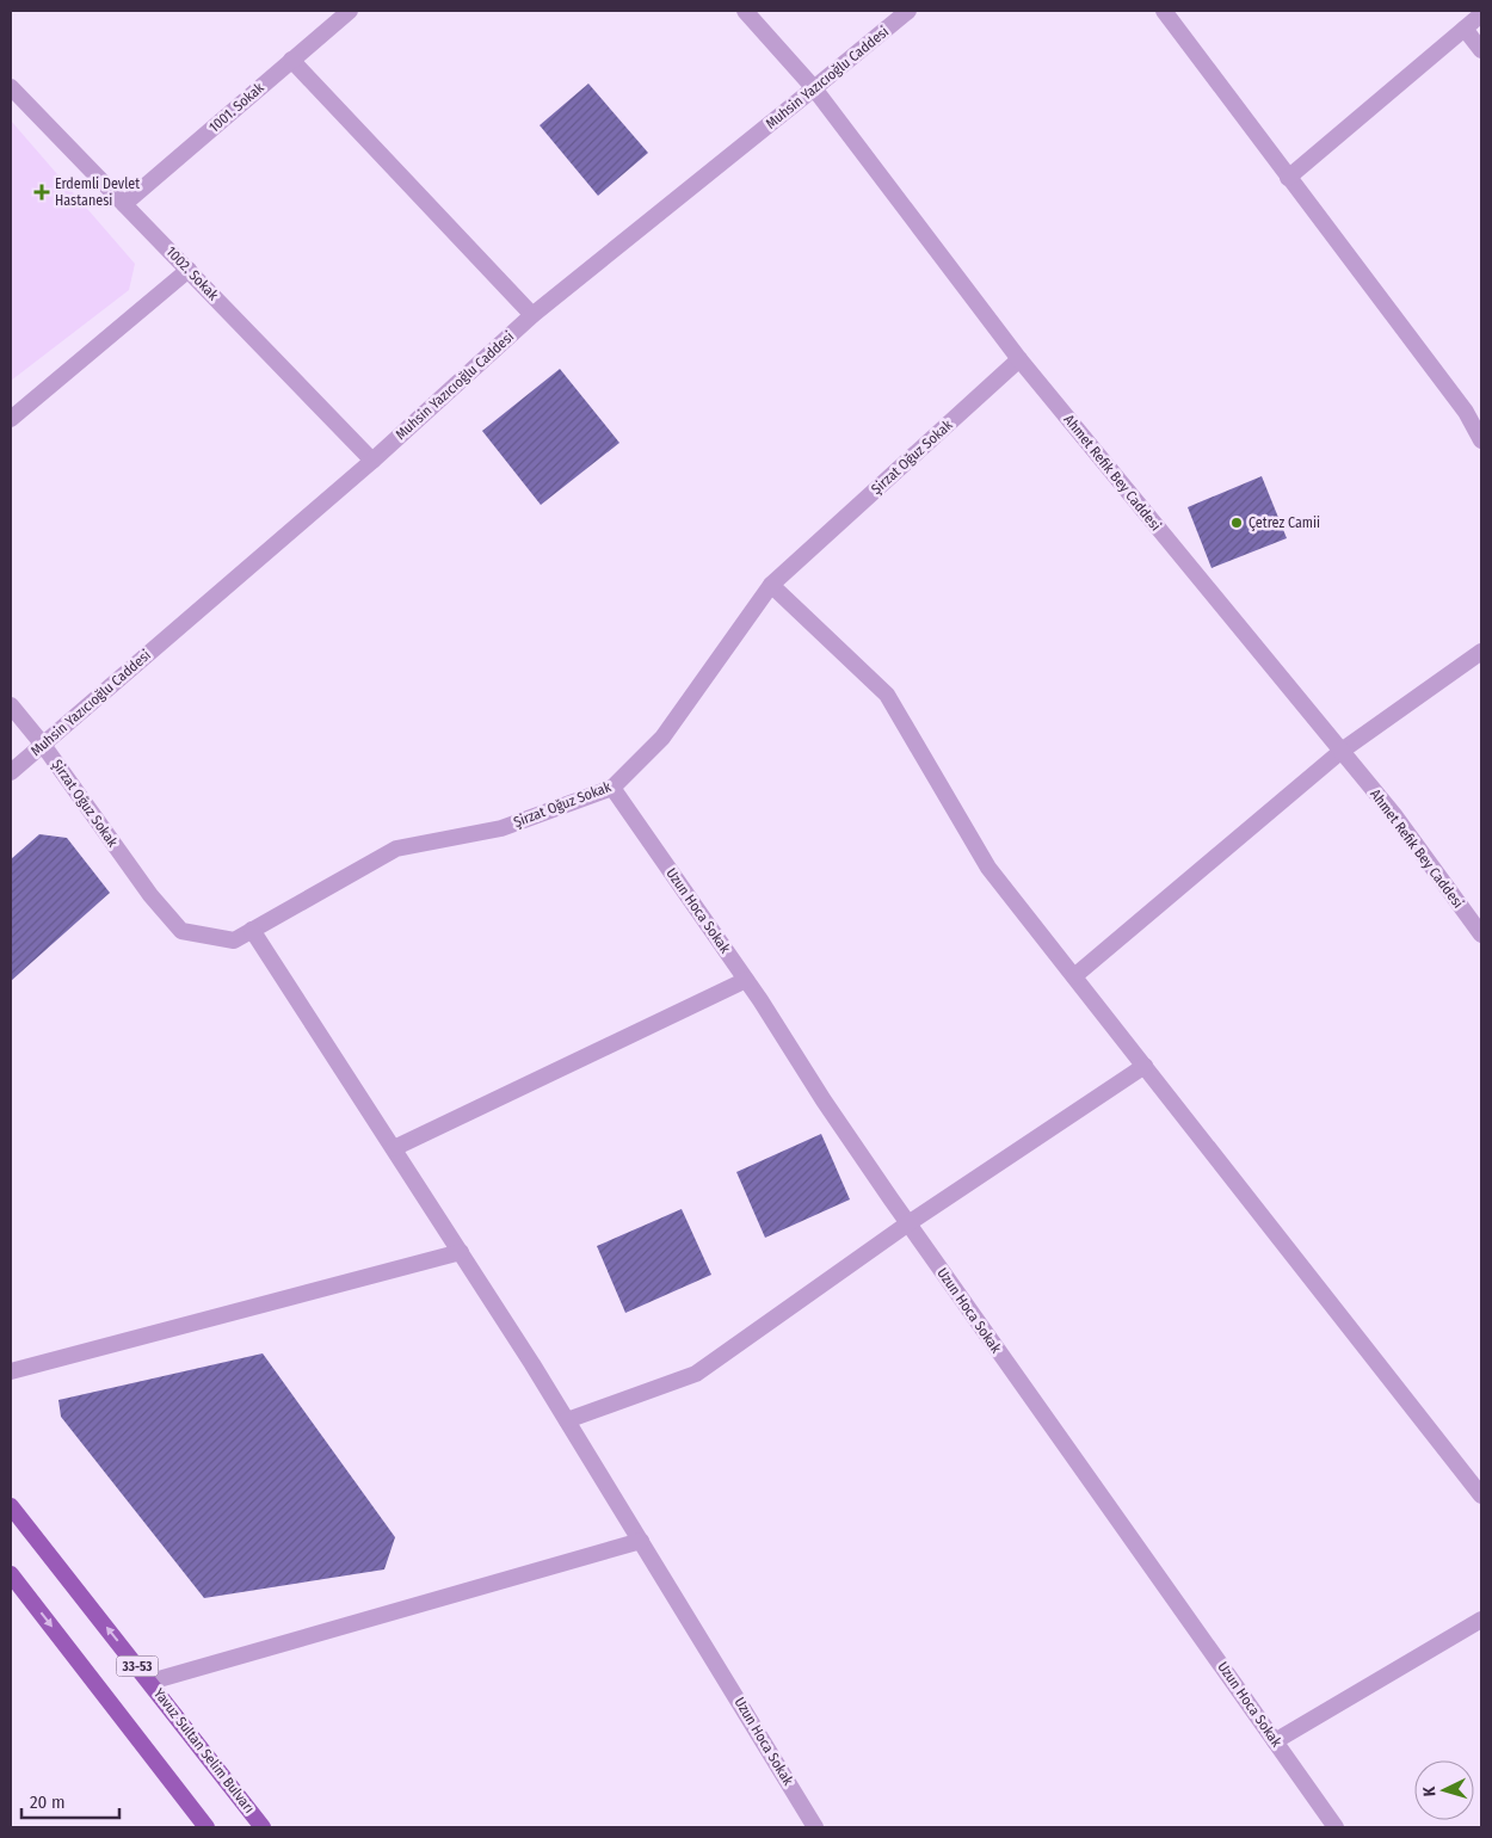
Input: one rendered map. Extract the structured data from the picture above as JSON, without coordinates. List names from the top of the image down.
{
  "streets": {
    "main road": ["33-53", "Yavuz Sultan Selim Bulvarı"],
    "street": [
      "Muhsin Yazıcıoğlu Caddesi",
      "1001. Sokak",
      "1002. Sokak",
      "Şirzat Oğuz Sokak",
      "Ahmet Refik Bey Caddesi",
      "Uzun Hoca Sokak"
    ]
  },
  "crossings": [
    ["Muhsin Yazıcıoğlu Caddesi", "1002. Sokak"],
    ["Muhsin Yazıcıoğlu Caddesi", "Şirzat Oğuz Sokak"],
    ["Muhsin Yazıcıoğlu Caddesi", "Ahmet Refik Bey Caddesi"],
    ["1001. Sokak", "1002. Sokak"],
    ["Şirzat Oğuz Sokak", "Ahmet Refik Bey Caddesi"],
    ["Şirzat Oğuz Sokak", "Uzun Hoca Sokak"]
  ],
  "places": {
    "health": ["Erdemli Devlet Hastanesi"],
    "other": ["Çetrez Camii"]
  },
  "scale_bar": "20 m",
  "north": "left"
}
